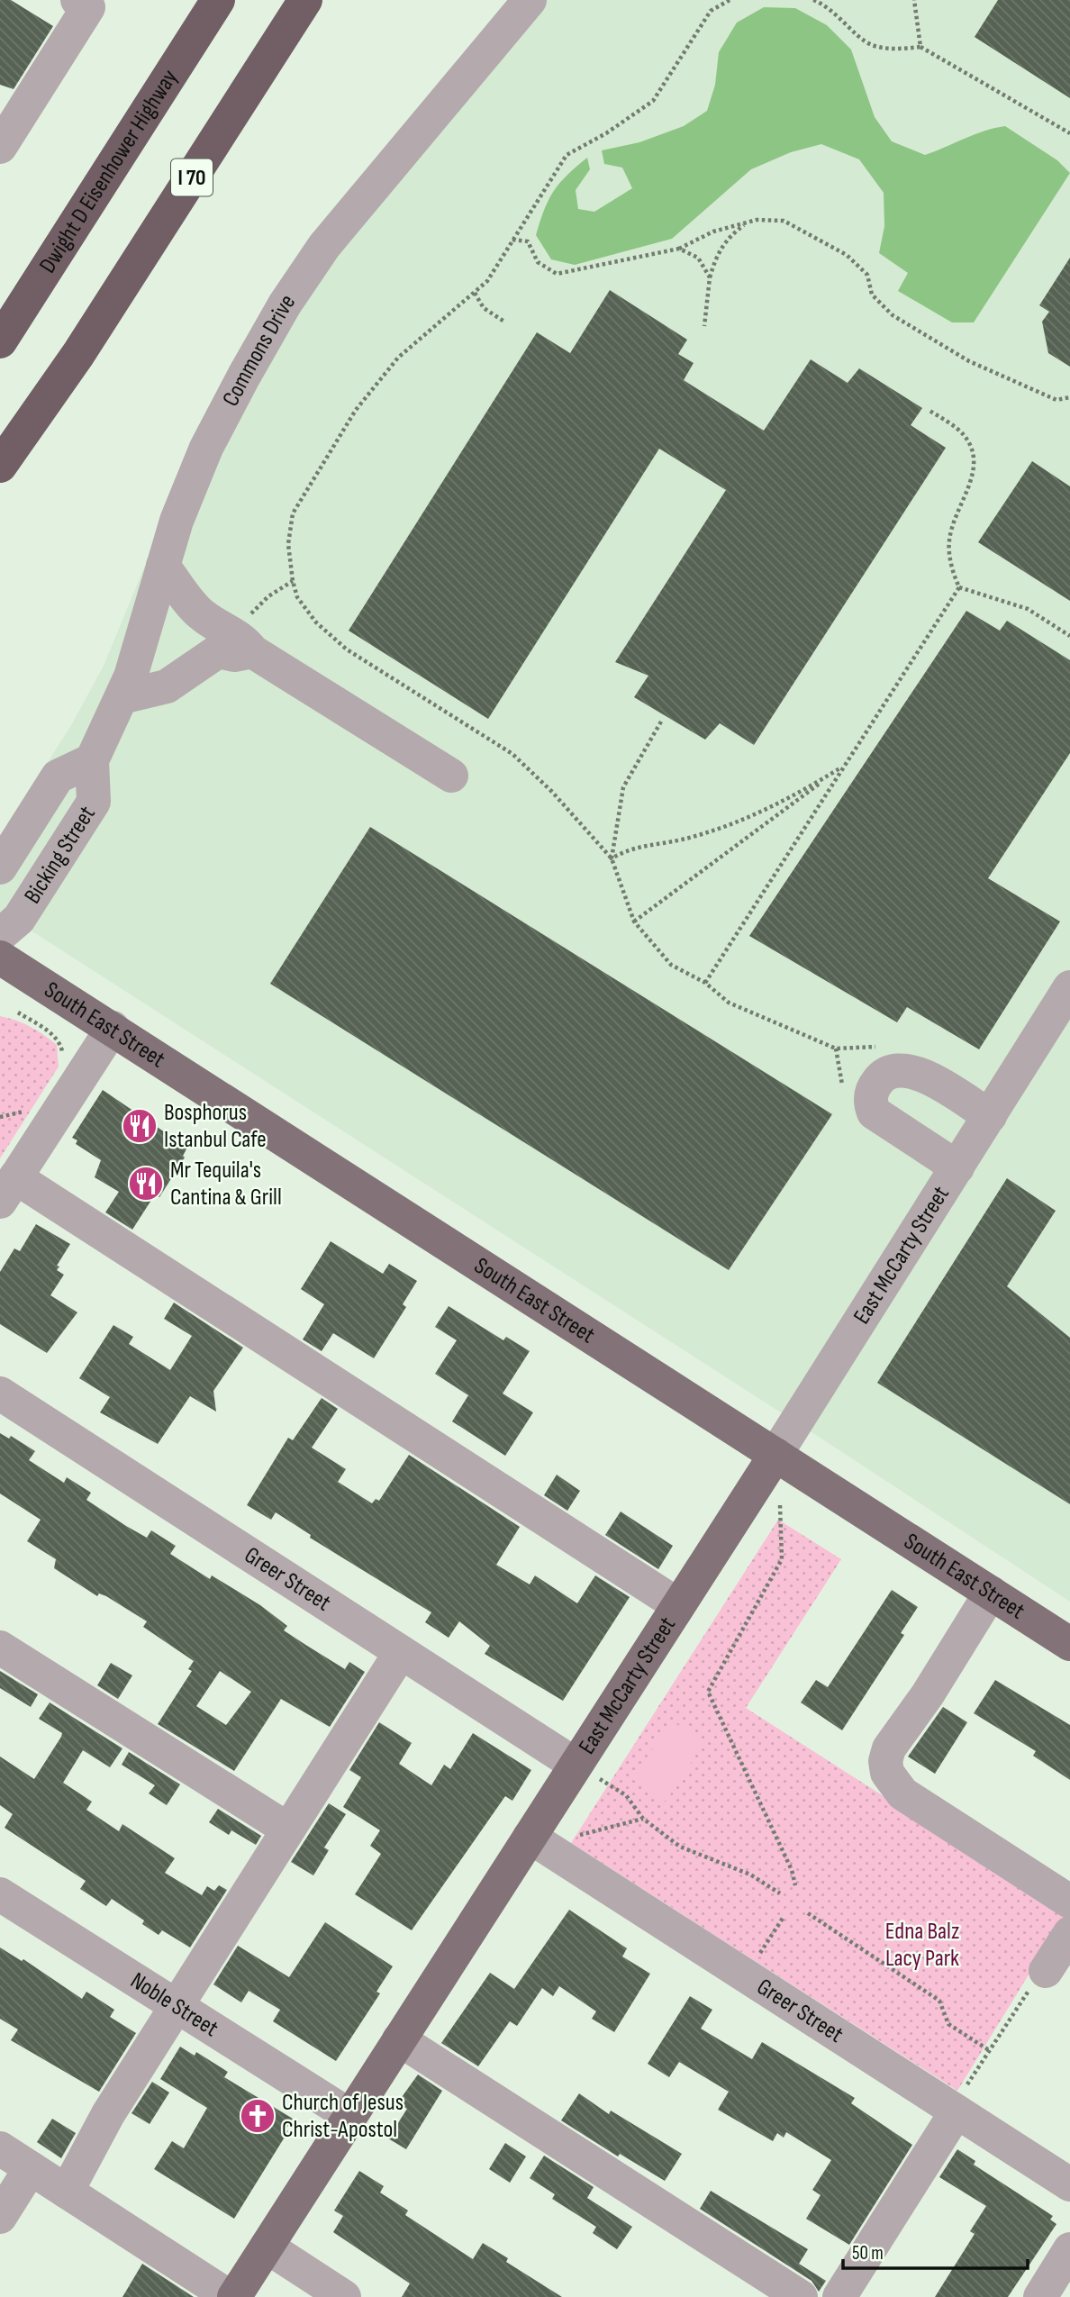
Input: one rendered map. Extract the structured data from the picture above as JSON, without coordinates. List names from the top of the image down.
{
  "streets": {
    "highway": ["Dwight D Eisenhower Highway", "I 70"],
    "main road": ["South East Street", "East McCarty Street"],
    "street": [
      "Commons Drive",
      "Bicking Street",
      "Greer Street",
      "Noble Street"
    ]
  },
  "crossings": [
    ["Commons Drive", "Bicking Street"],
    ["South East Street", "East McCarty Street"],
    ["East McCarty Street", "Greer Street"],
    ["East McCarty Street", "Noble Street"]
  ],
  "parks": ["Edna Balz Lacy Park"],
  "places": {
    "restaurant": ["Bosphorus Istanbul Cafe", "Mr Tequila's Cantina & Grill"],
    "church": ["Church of Jesus Christ-Apostol"]
  },
  "scale_bar": "50 m"
}
